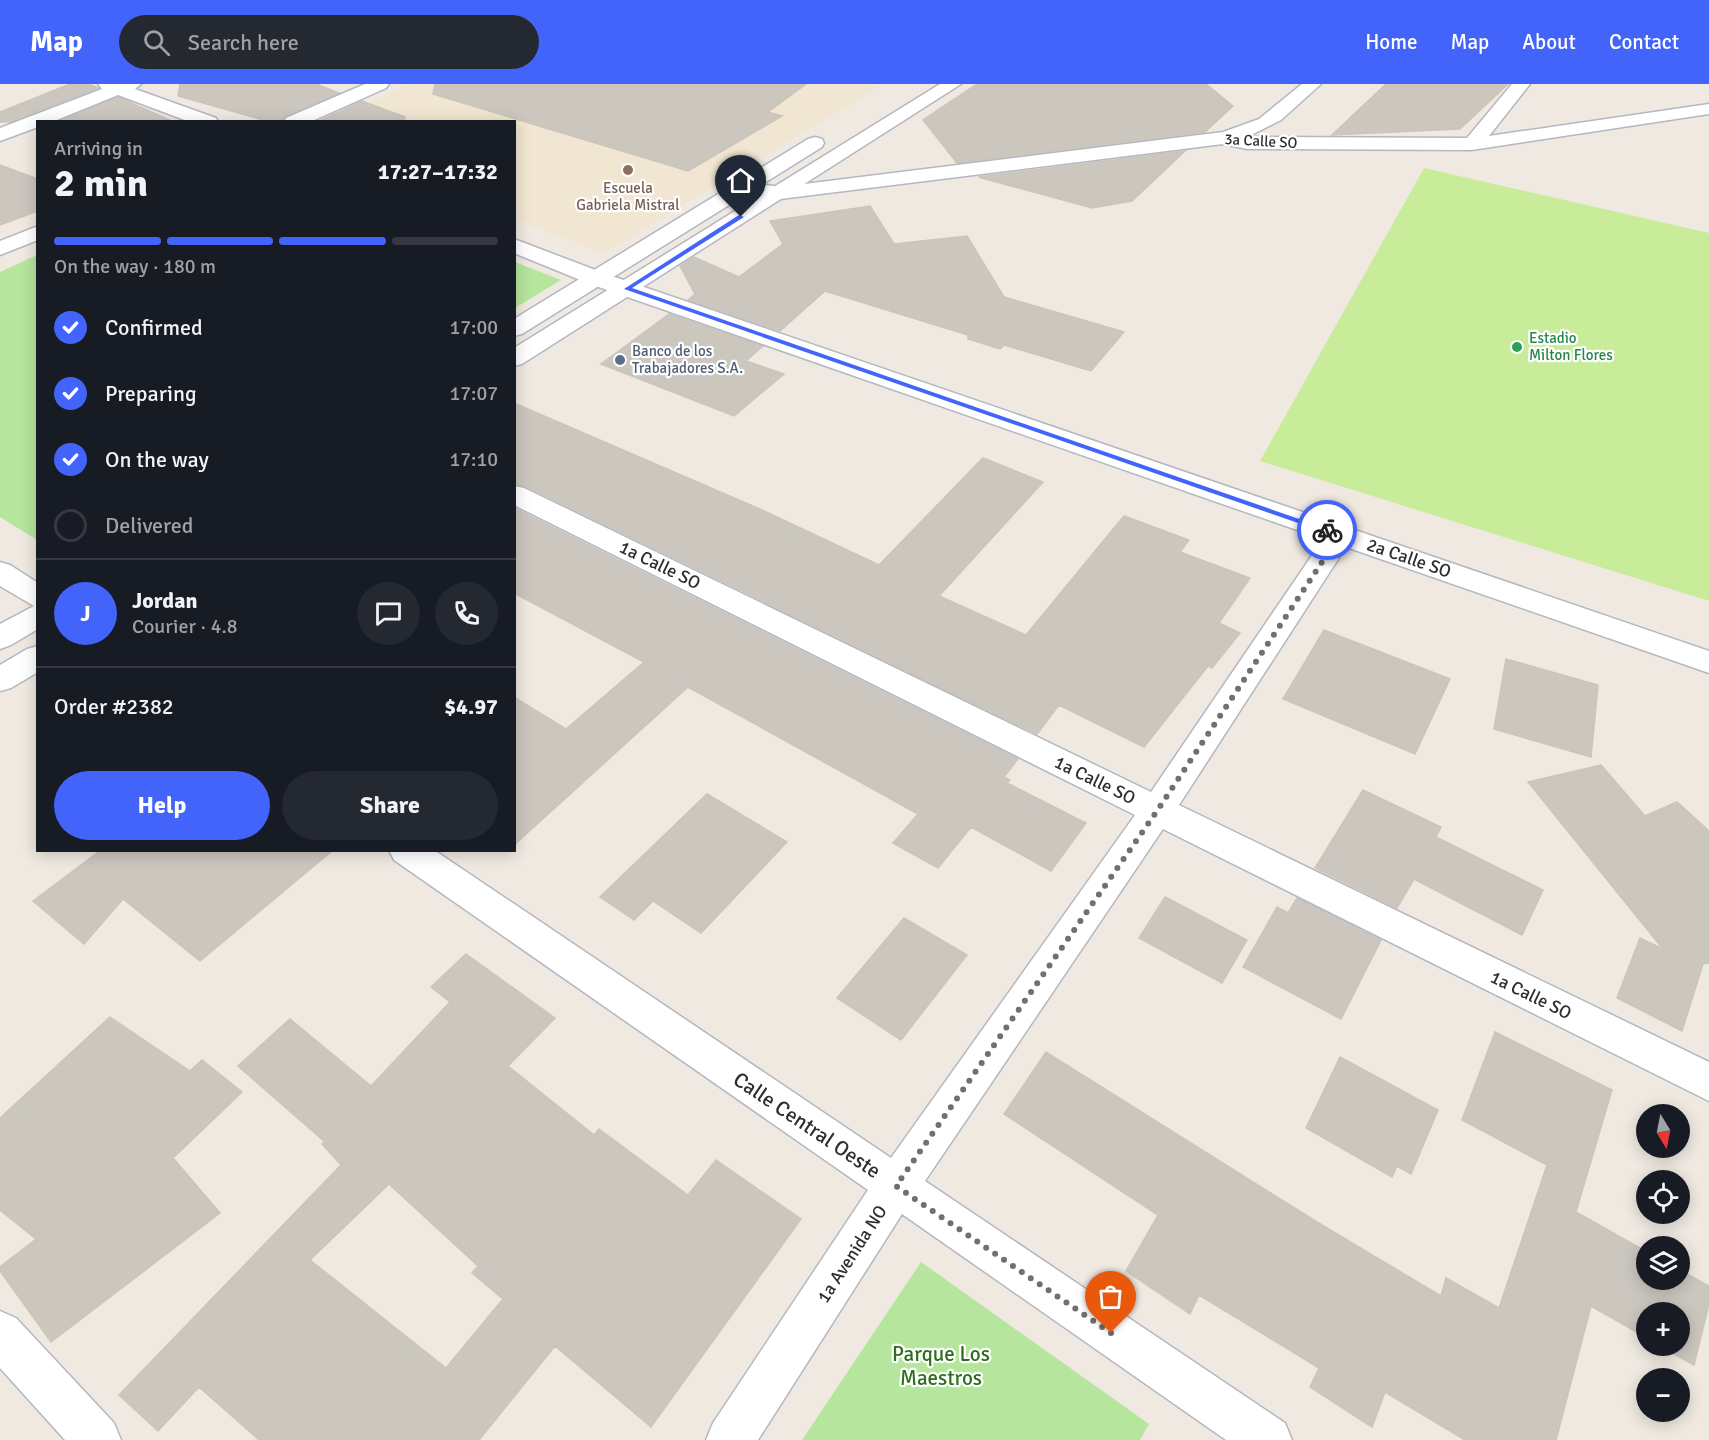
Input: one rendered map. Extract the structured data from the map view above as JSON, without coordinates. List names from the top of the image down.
{
  "streets": {
    "street": [
      "3a Calle SO",
      "2a Calle SO",
      "1a Calle SO",
      "Calle Central Oeste",
      "1a Avenida NO"
    ]
  },
  "crossings": [
    ["2a Calle SO", "1a Avenida NO"],
    ["1a Calle SO", "1a Avenida NO"],
    ["Calle Central Oeste", "1a Avenida NO"]
  ],
  "parks": ["Parque Los Maestros"],
  "places": ["Escuela Gabriela Mistral", "Estadio Milton Flores", "Banco de los Trabajadores S.A."],
  "north": "bottom",
  "page": {
    "header": "Map",
    "search": "Search here",
    "nav": [
      "Home",
      "Map",
      "About",
      "Contact"
    ],
    "heading": ["2 min", "Arriving in", "17:27–17:32"],
    "panel": [
      "Jordan",
      "Courier · 4.8",
      "Order #2382",
      "$4.97"
    ],
    "bar": "On the way · 180 m",
    "list": [
      ["Confirmed", "17:00"],
      ["Preparing", "17:07"],
      ["On the way", "17:10"],
      "Delivered"
    ],
    "round": "J",
    "buttons": ["Help", "Share"],
    "map_buttons": ["+", "−"]
  }
}
